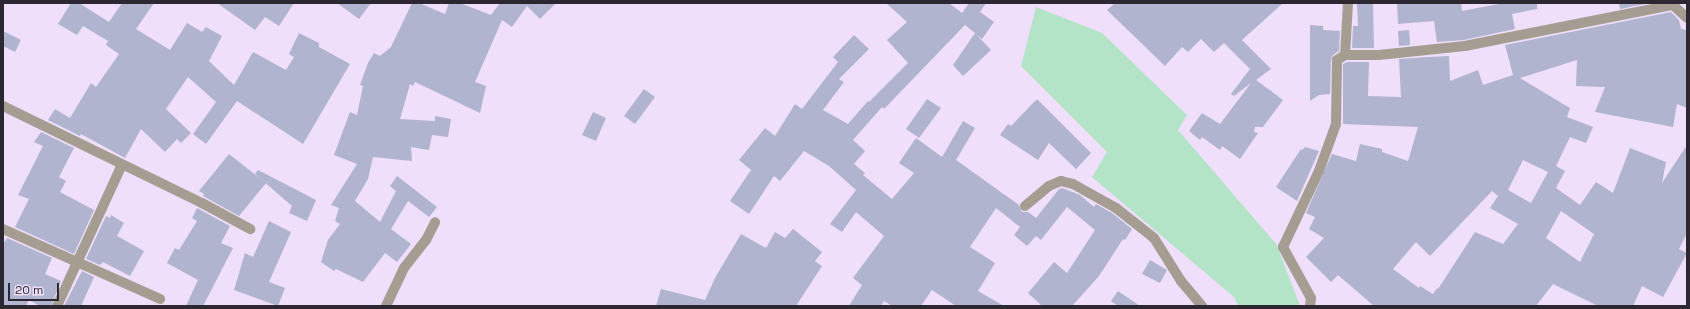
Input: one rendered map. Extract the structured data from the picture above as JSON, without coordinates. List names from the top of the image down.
{
  "scale_bar": "20 m"
}
